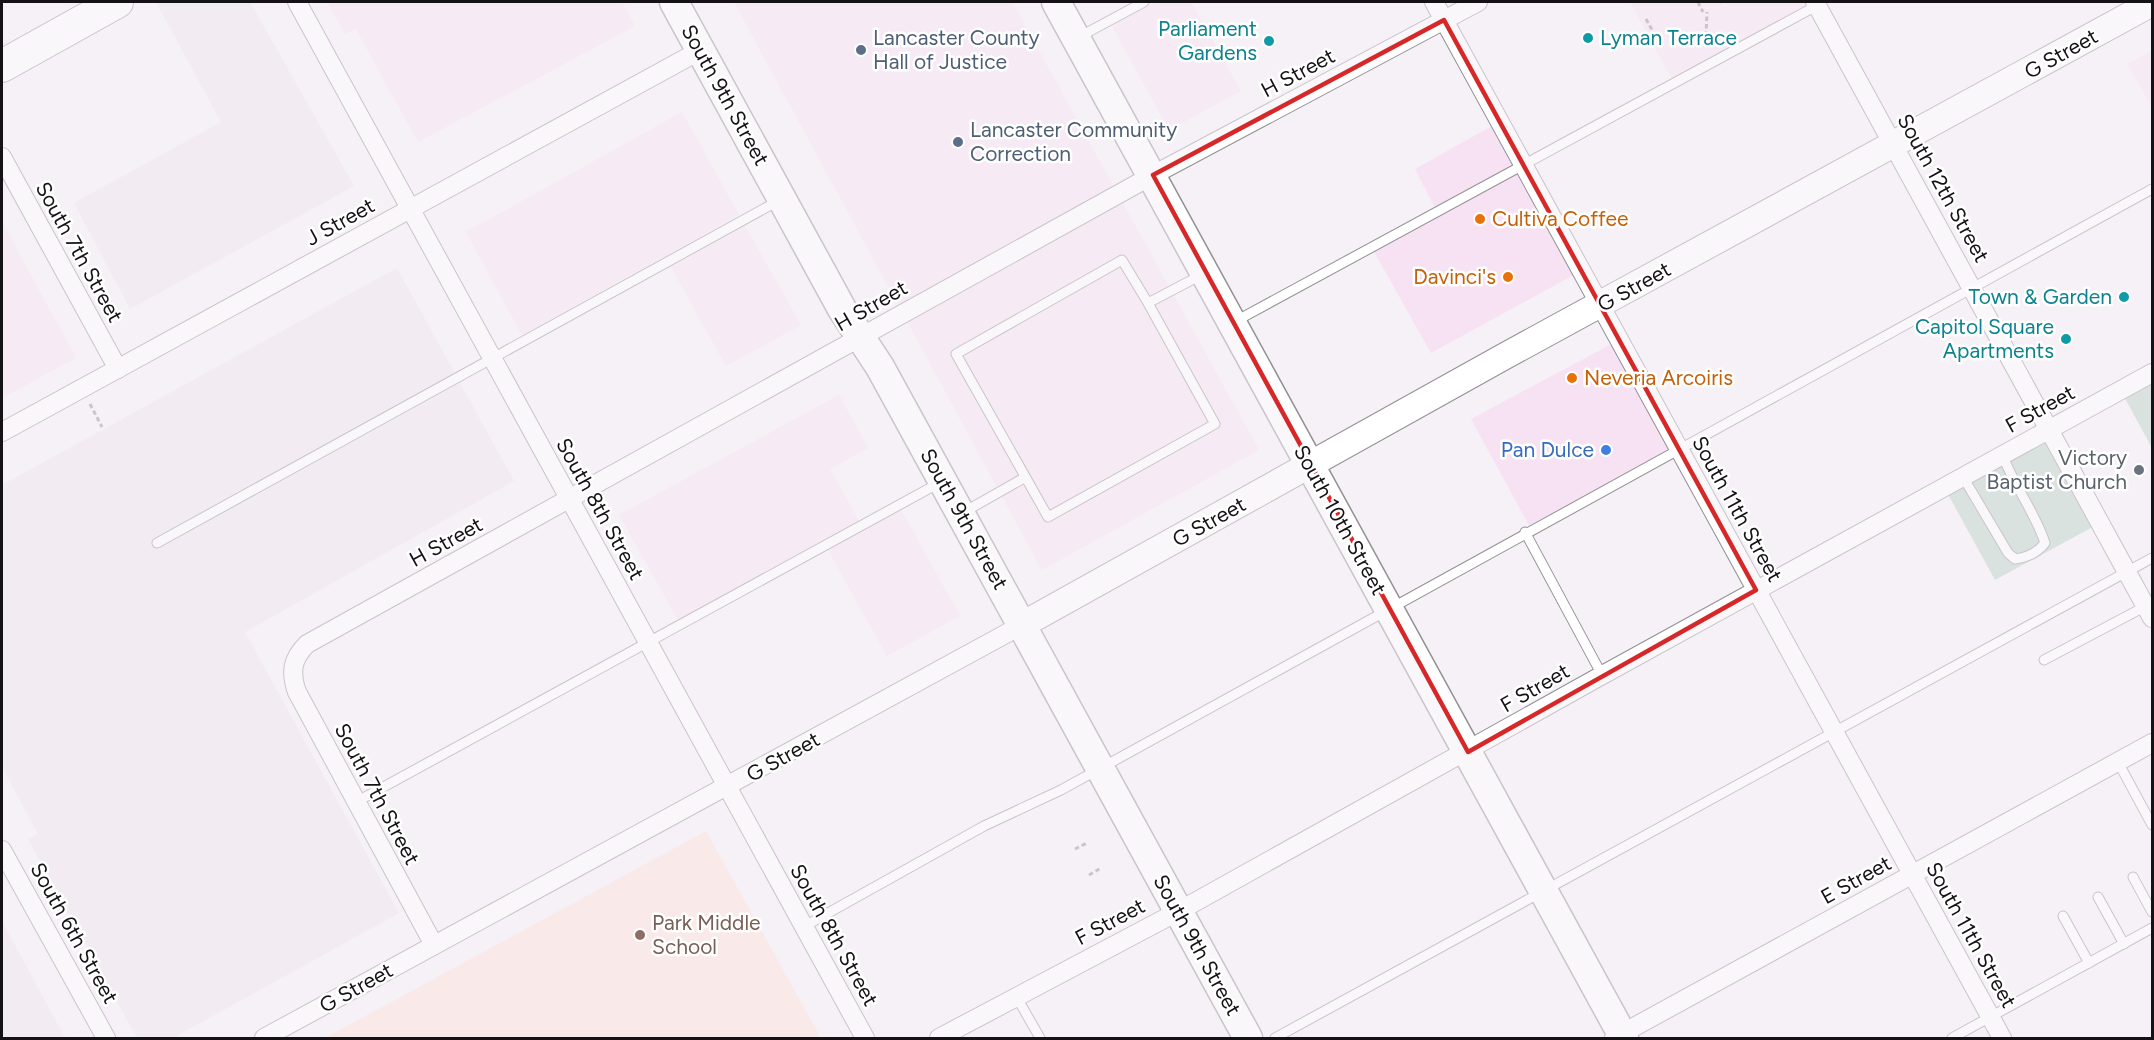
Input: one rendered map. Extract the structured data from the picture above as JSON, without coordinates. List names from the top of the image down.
{
  "streets": {
    "main road": ["South 9th Street", "South 10th Street"],
    "street": [
      "G Street",
      "H Street",
      "South 12th Street",
      "J Street",
      "South 7th Street",
      "F Street",
      "South 8th Street",
      "South 11th Street",
      "E Street",
      "South 6th Street"
    ]
  },
  "crossings": [
    ["G Street", "South 9th Street"],
    ["G Street", "South 12th Street"],
    ["G Street", "South 7th Street"],
    ["G Street", "South 8th Street"],
    ["G Street", "South 11th Street"],
    ["G Street", "South 10th Street"],
    ["H Street", "South 9th Street"],
    ["H Street", "South 7th Street"],
    ["H Street", "South 8th Street"],
    ["H Street", "South 11th Street"],
    ["H Street", "South 10th Street"],
    ["South 9th Street", "J Street"],
    ["South 9th Street", "F Street"],
    ["South 12th Street", "F Street"],
    ["J Street", "South 7th Street"],
    ["J Street", "South 8th Street"],
    ["F Street", "South 11th Street"],
    ["F Street", "South 10th Street"],
    ["South 11th Street", "E Street"],
    ["South 10th Street", "E Street"]
  ],
  "places": [
    "Lyman Terrace",
    "Parliament Gardens",
    "Lancaster County Hall of Justice",
    "Lancaster Community Correction",
    "Cultiva Coffee",
    "Davinci's",
    "Town & Garden",
    "Capitol Square Apartments",
    "Neveria Arcoiris",
    "Pan Dulce",
    "Victory Baptist Church",
    "Park Middle School"
  ]
}
